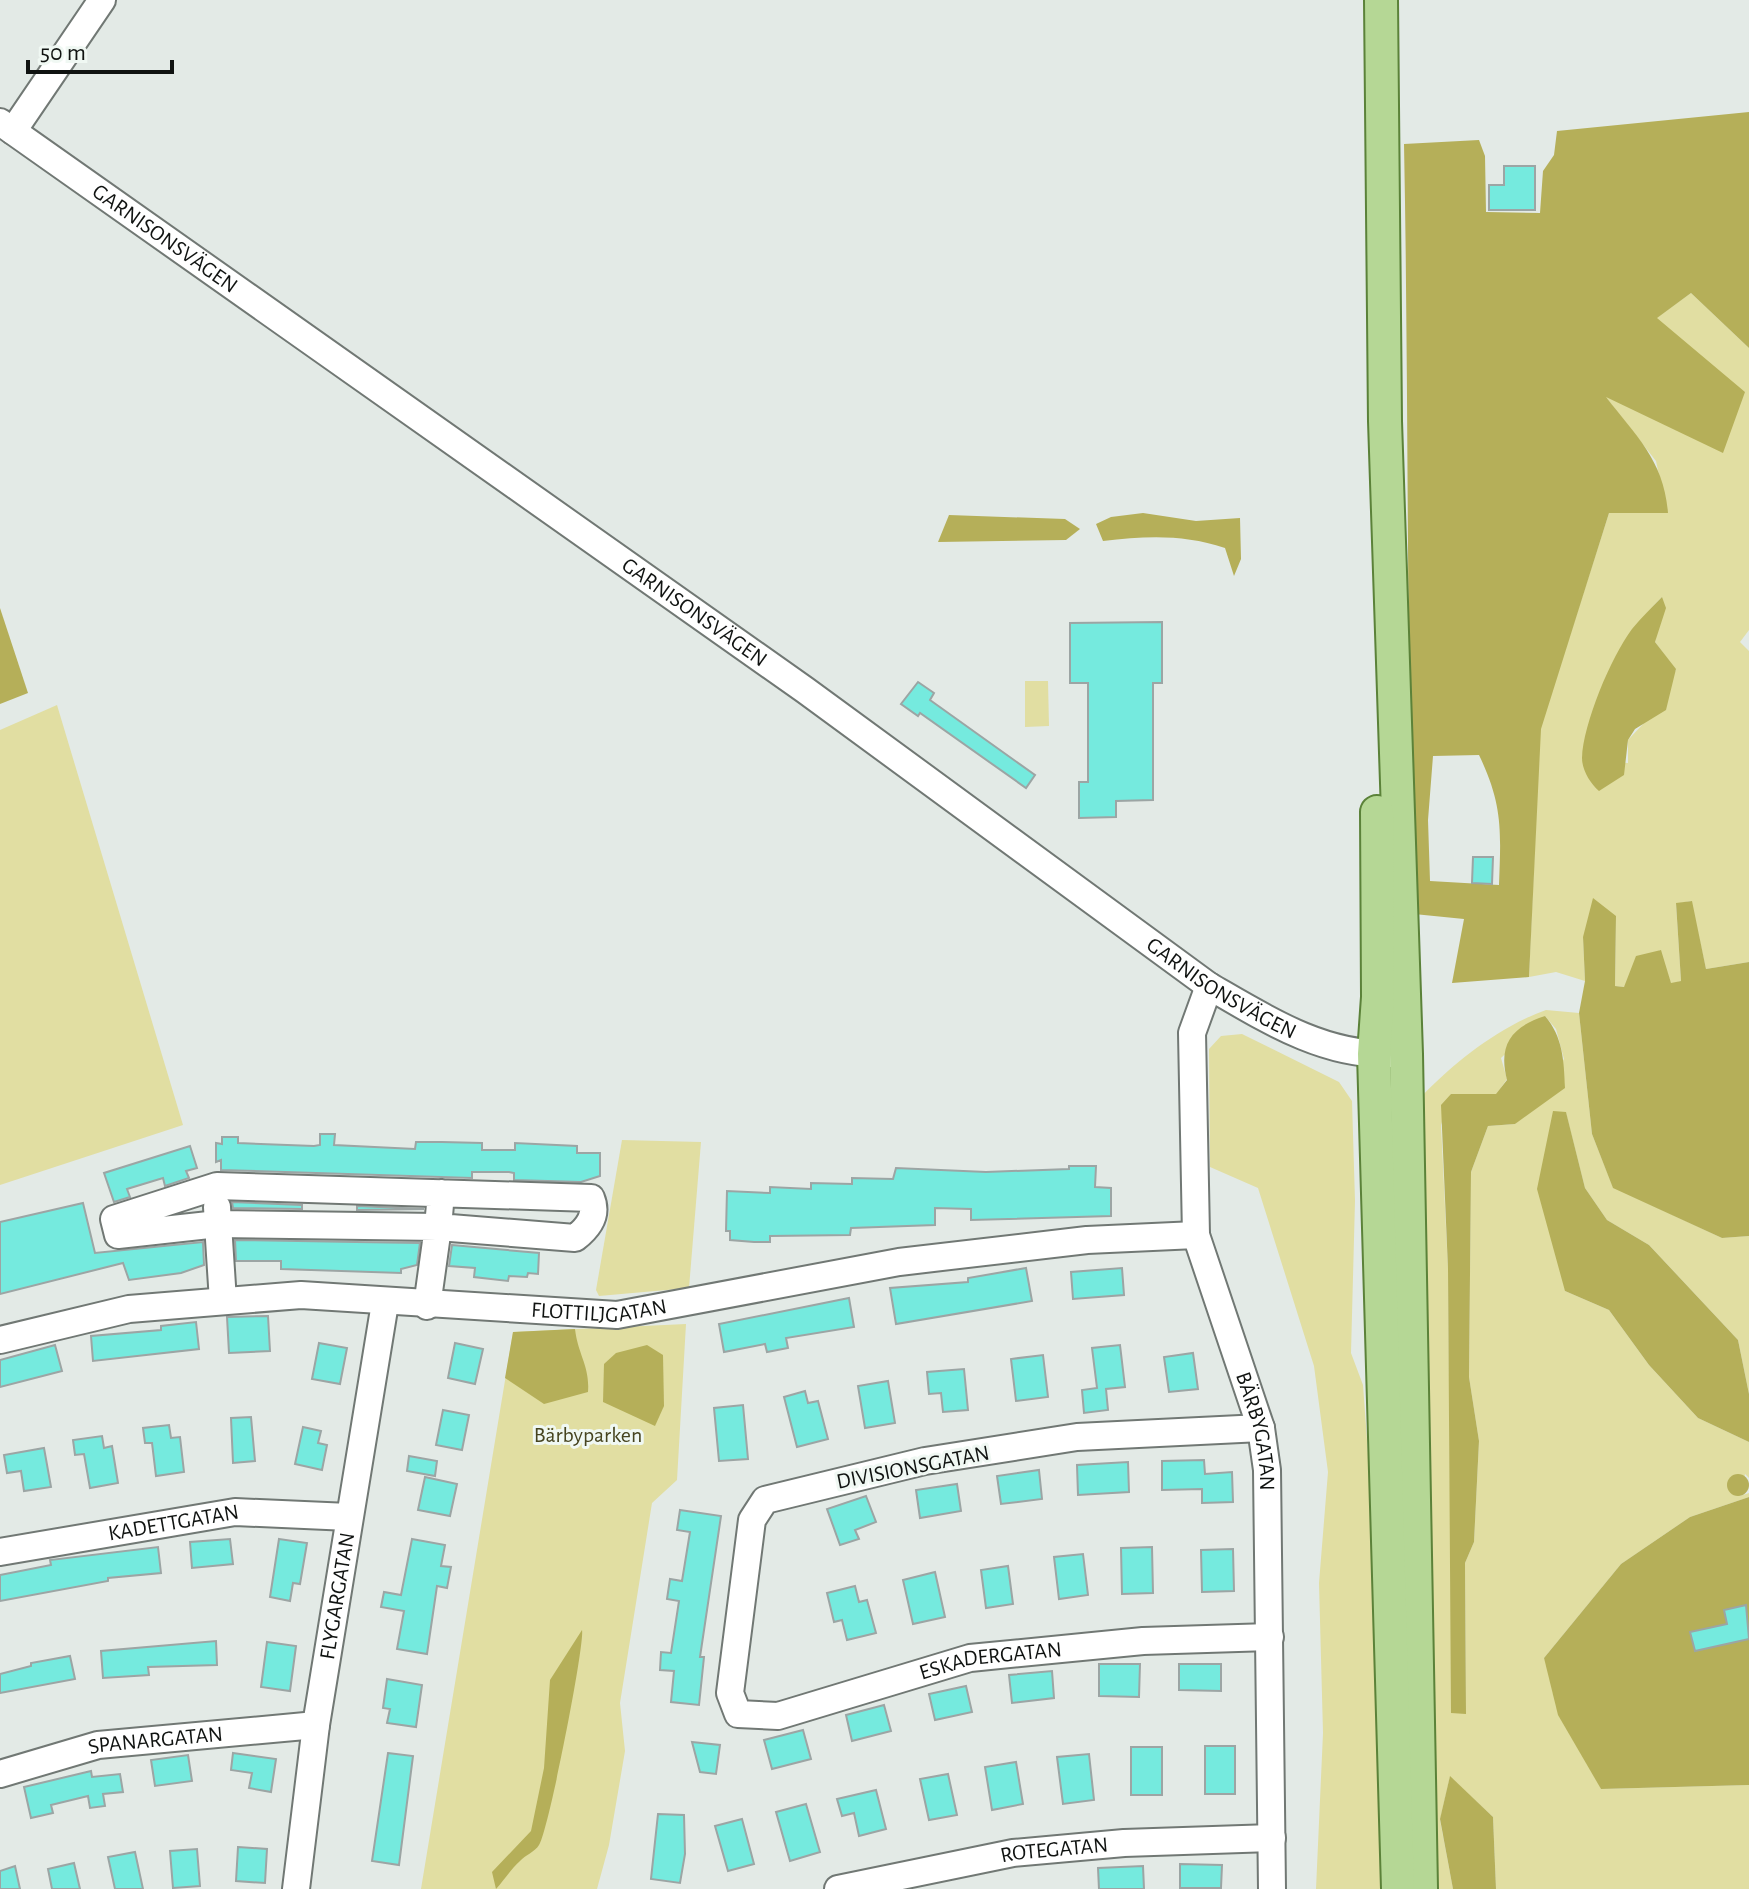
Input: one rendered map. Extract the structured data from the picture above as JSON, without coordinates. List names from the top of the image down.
{
  "streets": {
    "street": [
      "GARNISONSVÄGEN",
      "FLOTTILJGATAN",
      "BÄRBYGATAN",
      "DIVISIONSGATAN",
      "KADETTGATAN",
      "FLYGARGATAN",
      "ESKADERGATAN",
      "SPANARGATAN",
      "ROTEGATAN"
    ]
  },
  "crossings": [
    ["GARNISONSVÄGEN", "BÄRBYGATAN"],
    ["FLOTTILJGATAN", "BÄRBYGATAN"],
    ["FLOTTILJGATAN", "FLYGARGATAN"],
    ["BÄRBYGATAN", "DIVISIONSGATAN"],
    ["BÄRBYGATAN", "ESKADERGATAN"],
    ["BÄRBYGATAN", "ROTEGATAN"],
    ["DIVISIONSGATAN", "ESKADERGATAN"],
    ["KADETTGATAN", "FLYGARGATAN"],
    ["FLYGARGATAN", "SPANARGATAN"]
  ],
  "parks": ["Bärbyparken"],
  "scale_bar": "50 m"
}
